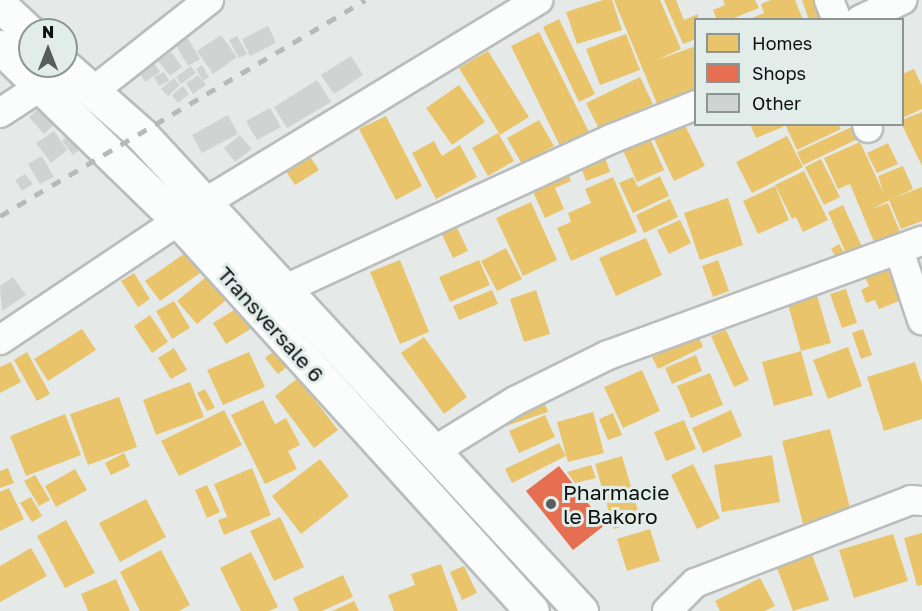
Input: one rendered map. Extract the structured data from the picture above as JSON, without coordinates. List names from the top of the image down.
{
  "streets": {
    "main road": ["Transversale 6"]
  },
  "places": ["Pharmacie le Bakoro"],
  "legend": ["Homes", "Shops", "Other"],
  "north": "top"
}
